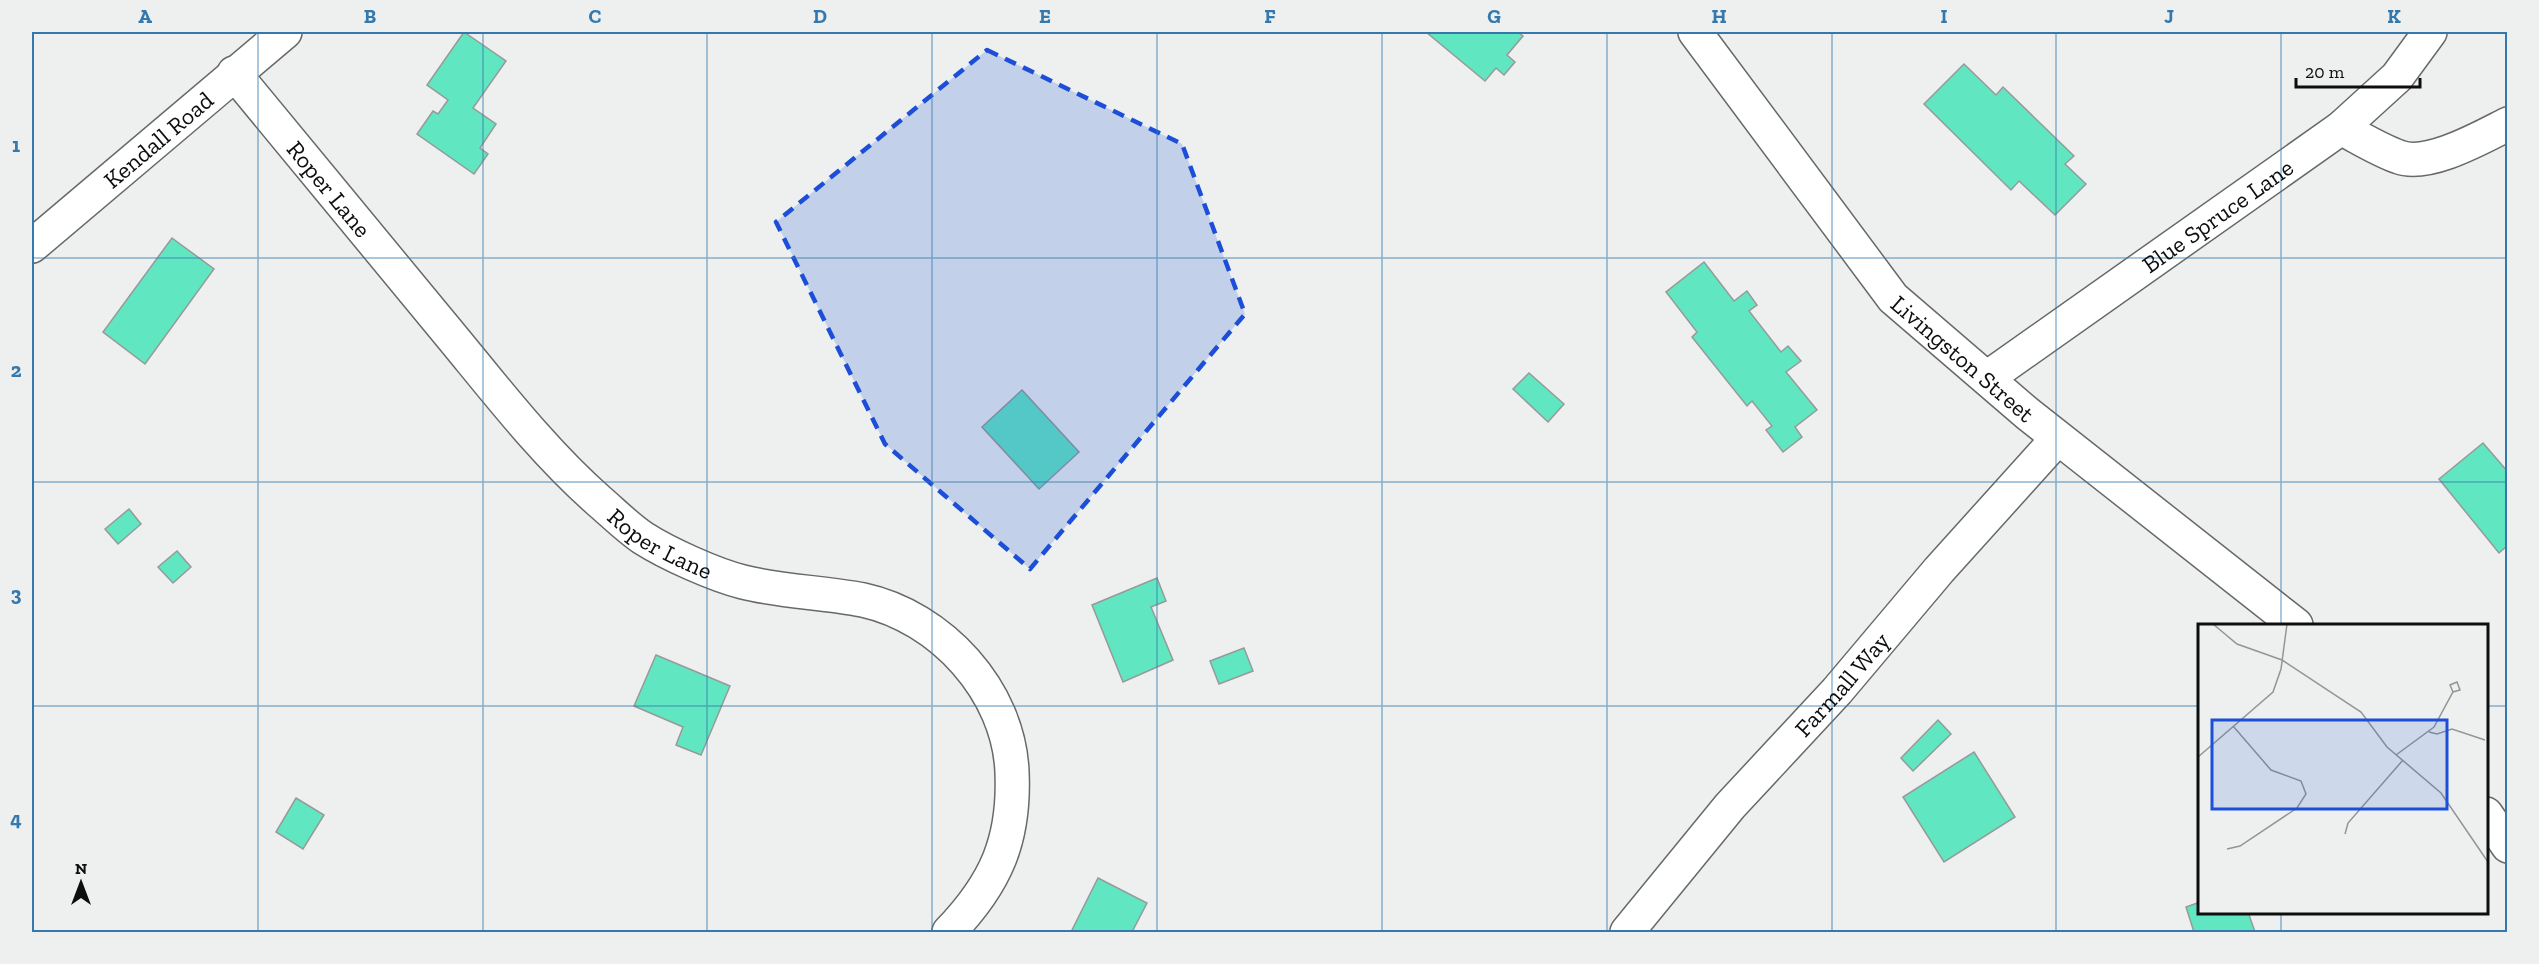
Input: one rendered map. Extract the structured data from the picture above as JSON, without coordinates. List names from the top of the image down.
{
  "streets": {
    "street": [
      "Kendall Road",
      "Roper Lane",
      "Blue Spruce Lane",
      "Livingston Street",
      "Farmall Way"
    ]
  },
  "crossings": [
    ["Kendall Road", "Roper Lane"],
    ["Blue Spruce Lane", "Livingston Street"],
    ["Livingston Street", "Farmall Way"]
  ],
  "scale_bar": "20 m",
  "north": "top",
  "grid": {
    "columns": [
      "A",
      "B",
      "C",
      "D",
      "E",
      "F",
      "G",
      "H",
      "I",
      "J",
      "K"
    ],
    "rows": [
      "1",
      "2",
      "3",
      "4"
    ]
  }
}
